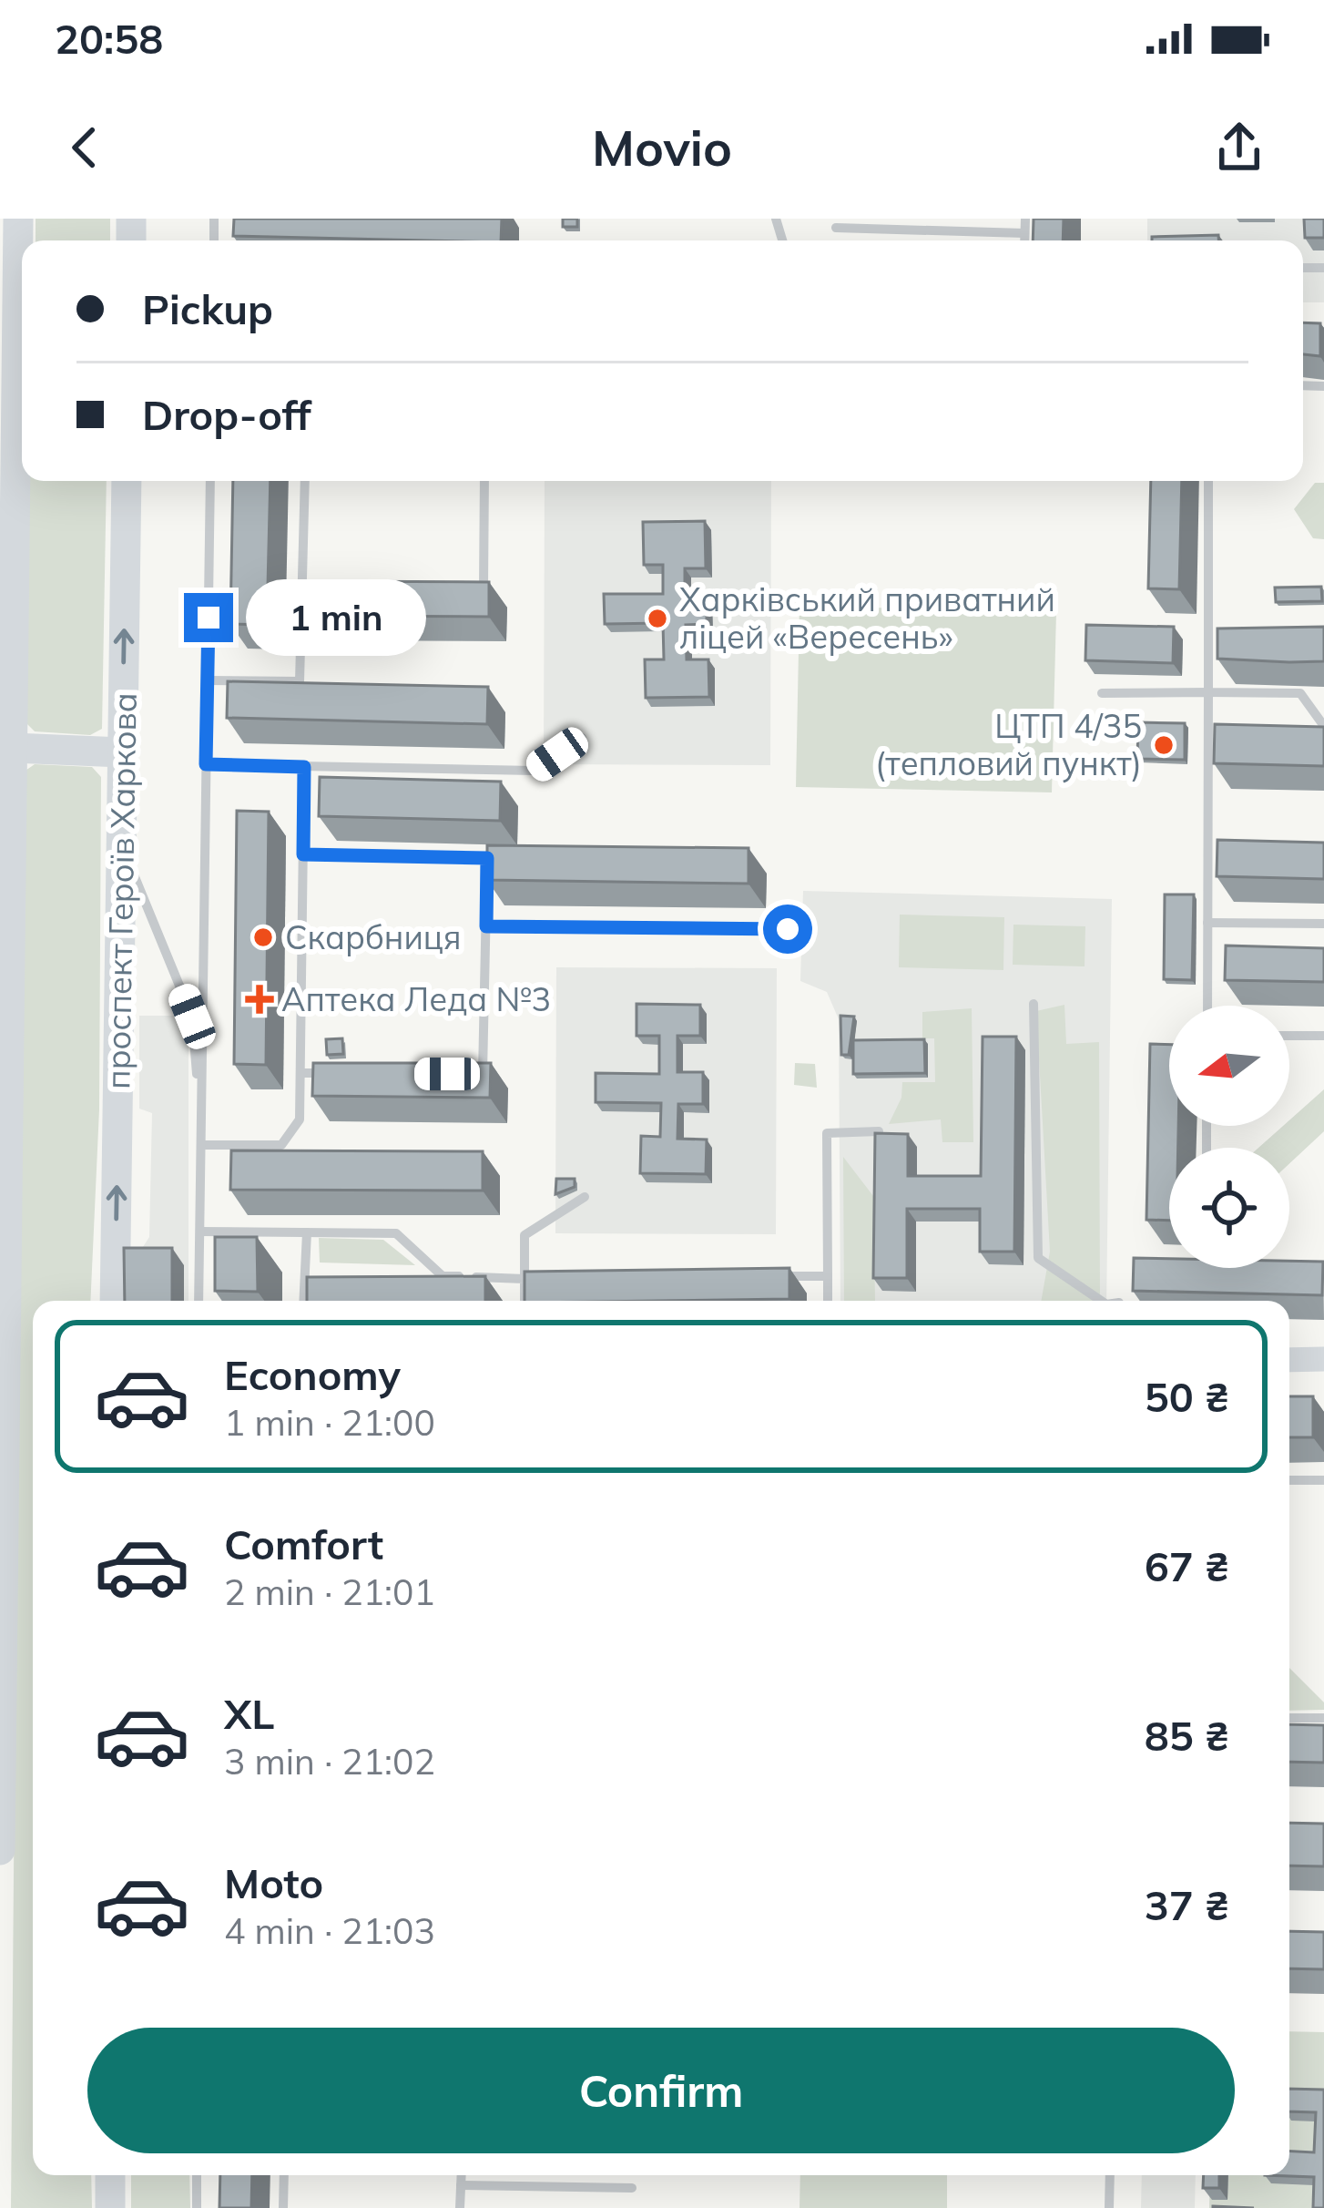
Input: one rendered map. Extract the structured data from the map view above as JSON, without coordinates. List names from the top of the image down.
{
  "streets": {
    "main road": ["проспект Героїв Харкова"]
  },
  "places": {
    "other": ["Харківський приватний ліцей «Вересень»", "ЦТП 4/35 (тепловий пункт)", "Скарбниця"],
    "health": ["Аптека Леда №3"]
  },
  "north": "left",
  "page": {
    "status": "20:58",
    "header": "Movio",
    "banner": ["Pickup", "Drop-off"],
    "bubble": "1 min",
    "list": [
      {
        "name": "Economy",
        "note": "1 min · 21:00",
        "value": "50 ₴"
      },
      {
        "name": "Comfort",
        "note": "2 min · 21:01",
        "value": "67 ₴"
      },
      {
        "name": "XL",
        "note": "3 min · 21:02",
        "value": "85 ₴"
      },
      {
        "name": "Moto",
        "note": "4 min · 21:03",
        "value": "37 ₴"
      }
    ],
    "buttons": "Confirm"
  }
}
